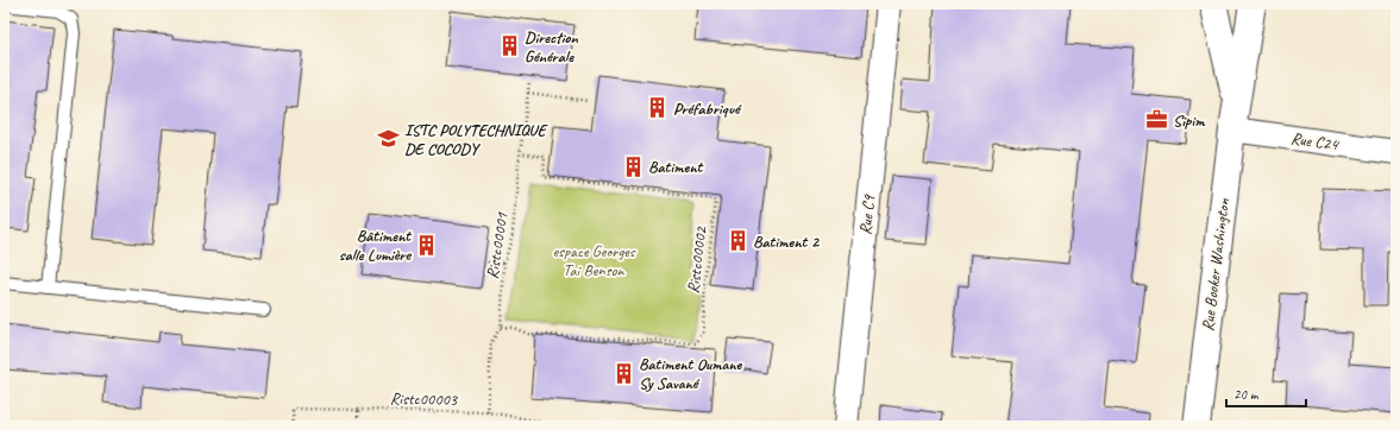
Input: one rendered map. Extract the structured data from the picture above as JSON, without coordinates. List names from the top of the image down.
{
  "streets": {
    "street": ["Rue C24", "Rue C9", "Rue Booker Washington"],
    "path": ["Ristc00001", "Ristc00002", "Ristc00003"]
  },
  "crossings": [
    ["Rue C24", "Rue Booker Washington"],
    ["Ristc00001", "Ristc00002"],
    ["Ristc00001", "Ristc00003"]
  ],
  "parks": ["espace Georges Tai Benson"],
  "places": {
    "building": [
      "Direction Générale",
      "Préfabriqué",
      "Batiment",
      "Batiment 2",
      "Bâtiment salle Lumière",
      "Batiment Oumane Sy Savané"
    ],
    "office": ["Sipim"],
    "school or university": ["ISTC POLYTECHNIQUE DE COCODY"]
  },
  "scale_bar": "20 m"
}
